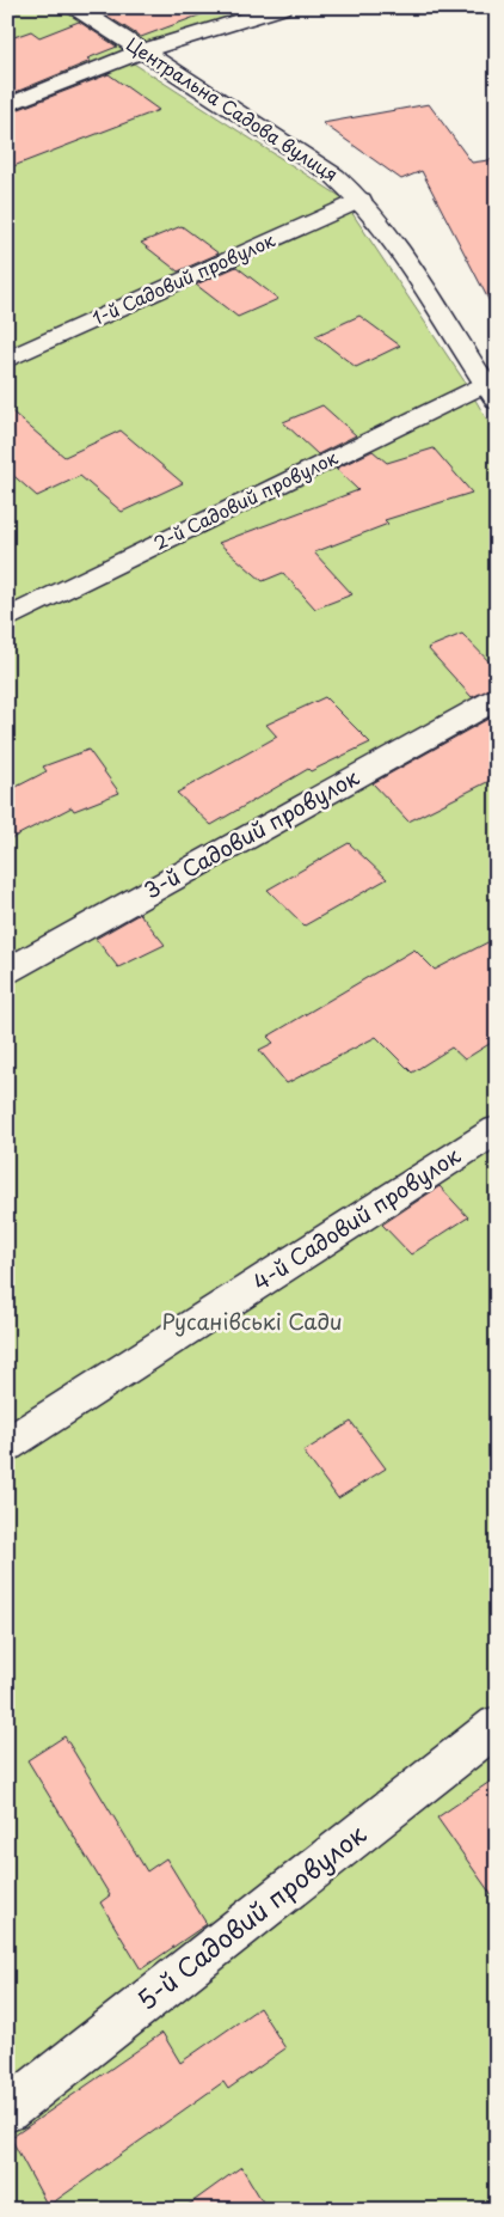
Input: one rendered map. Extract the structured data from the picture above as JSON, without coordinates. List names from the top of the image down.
{
  "streets": {
    "street": [
      "Центральна Садова вулиця",
      "1-й Садовий провулок",
      "2-й Садовий провулок",
      "3-й Садовий провулок",
      "4-й Садовий провулок",
      "5-й Садовий провулок"
    ]
  },
  "crossings": [
    ["Центральна Садова вулиця", "1-й Садовий провулок"],
    ["Центральна Садова вулиця", "2-й Садовий провулок"]
  ],
  "parks": ["Русанівські Сади"]
}
